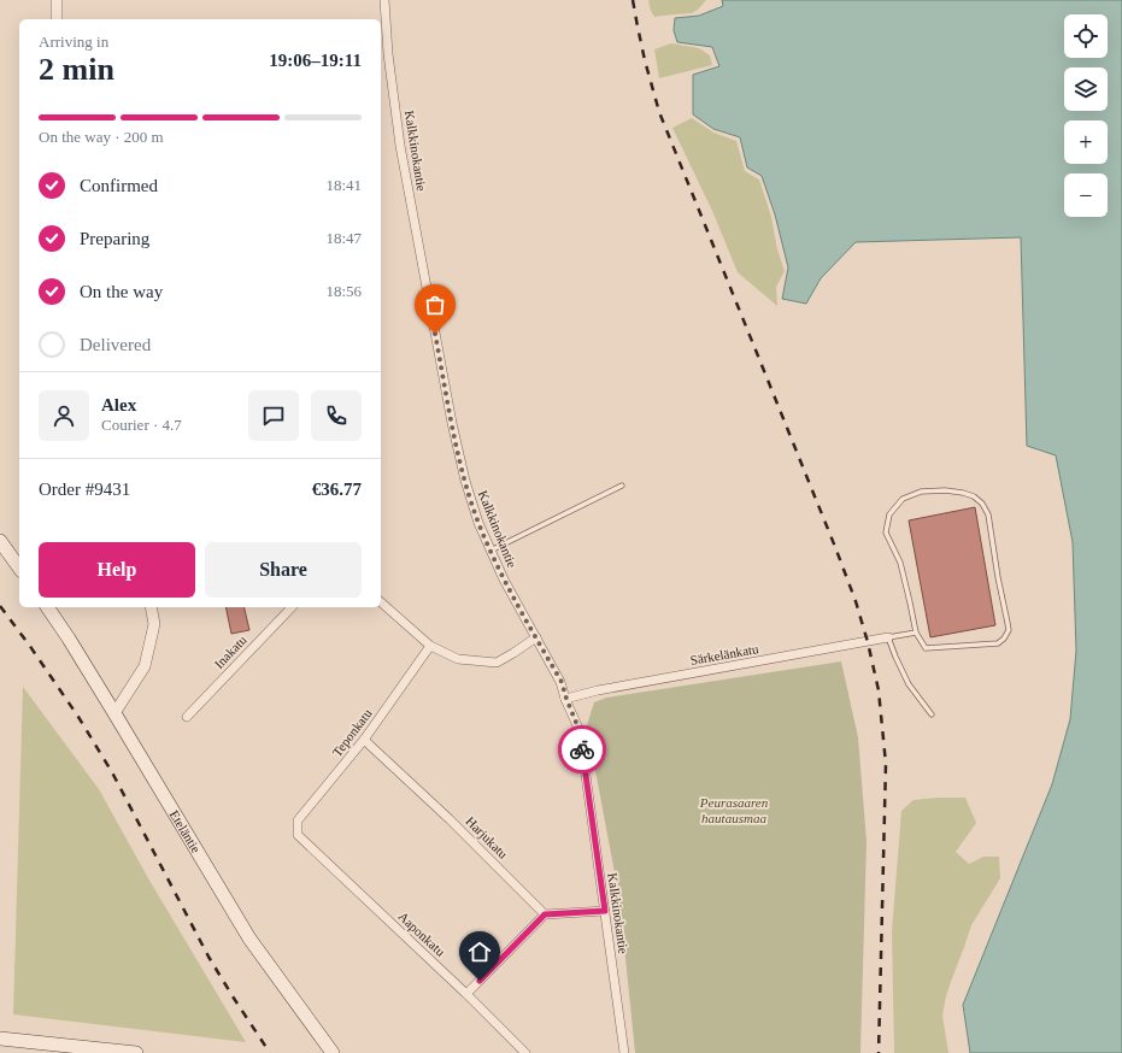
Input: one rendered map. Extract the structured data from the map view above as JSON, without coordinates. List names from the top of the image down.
{
  "streets": {
    "main road": ["Eteläntie"],
    "street": [
      "Kalkkinokantie",
      "Inakatu",
      "Särkelänkatu",
      "Teponkatu",
      "Harjukatu",
      "Aaponkatu"
    ]
  },
  "crossings": [
    ["Kalkkinokantie", "Särkelänkatu"],
    ["Teponkatu", "Harjukatu"],
    ["Teponkatu", "Aaponkatu"]
  ],
  "parks": ["Peurasaaren hautausmaa"],
  "page": {
    "map_buttons": ["+", "−"],
    "heading": ["2 min", "Arriving in", "19:06–19:11"],
    "panel": [
      "Alex",
      "Courier · 4.7",
      "Order #9431",
      "€36.77"
    ],
    "bar": "On the way · 200 m",
    "list": [
      ["Confirmed", "18:41"],
      ["Preparing", "18:47"],
      ["On the way", "18:56"],
      "Delivered"
    ],
    "buttons": ["Help", "Share"]
  }
}
